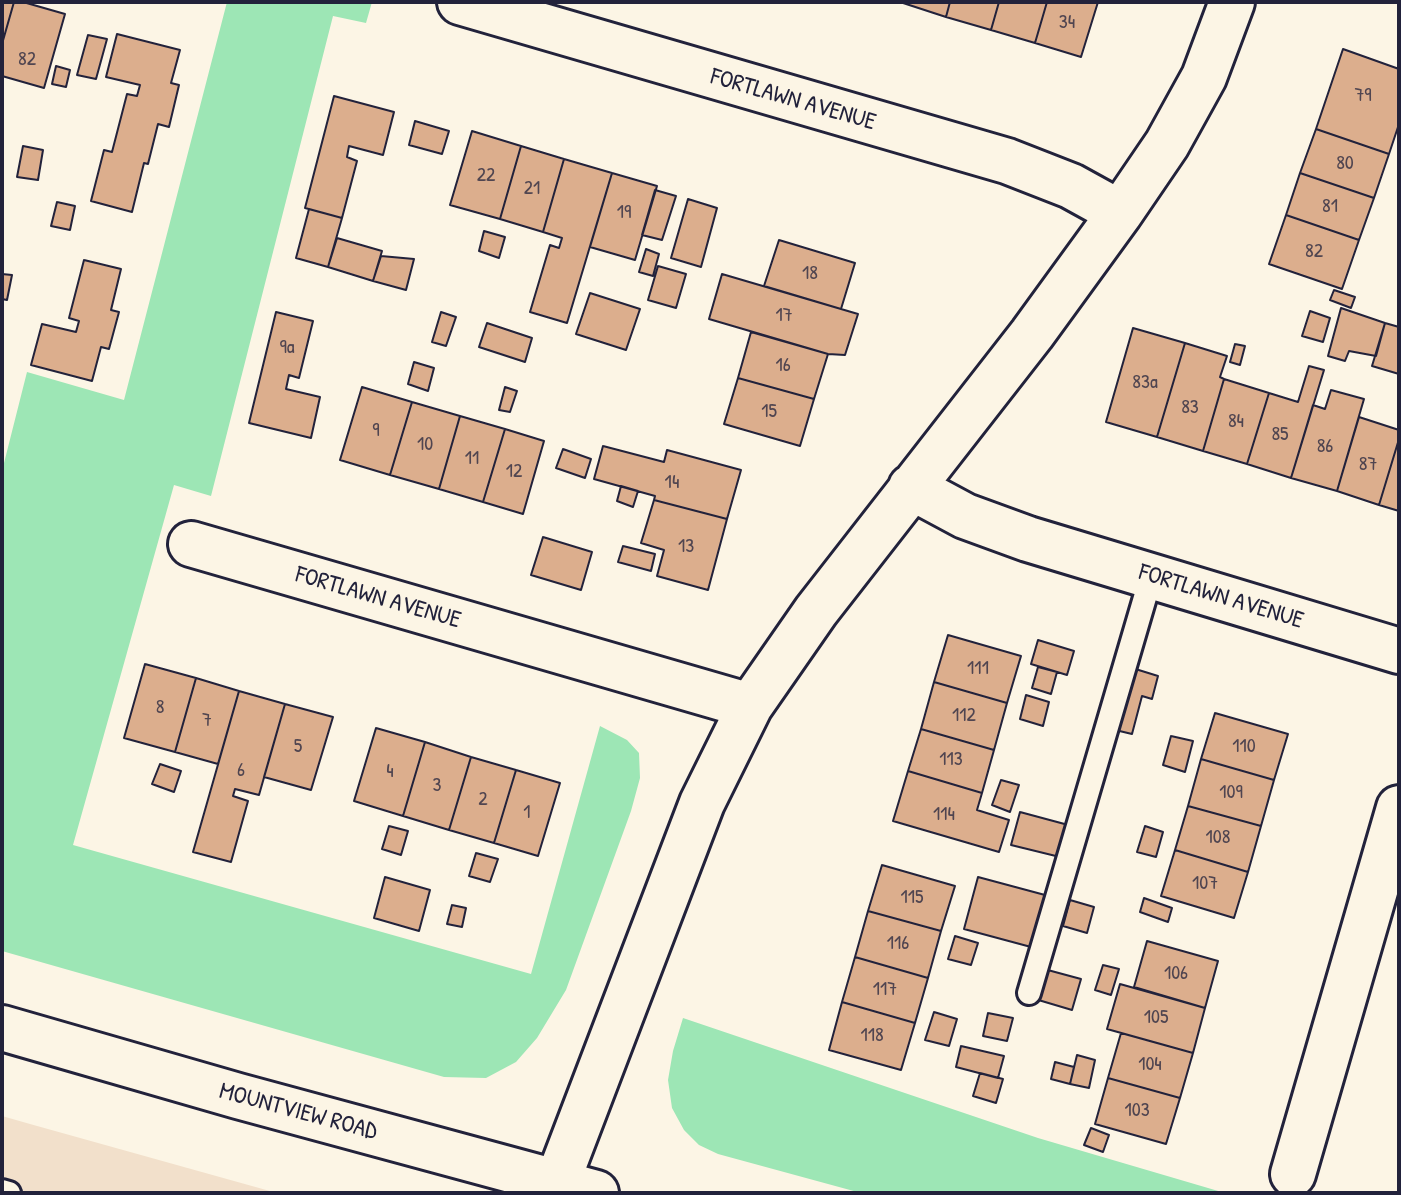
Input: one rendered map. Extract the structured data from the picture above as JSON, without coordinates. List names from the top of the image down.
{
  "streets": {
    "street": ["FORTLAWN AVENUE", "MOUNTVIEW ROAD"]
  },
  "house_numbers": [
    "34",
    "82",
    "79",
    "80",
    "22",
    "21",
    "81",
    "19",
    "82",
    "18",
    "17",
    "9a",
    "16",
    "83a",
    "83",
    "15",
    "84",
    "9",
    "85",
    "10",
    "86",
    "11",
    "87",
    "12",
    "14",
    "13",
    "111",
    "8",
    "112",
    "7",
    "5",
    "110",
    "113",
    "6",
    "4",
    "3",
    "109",
    "2",
    "1",
    "114",
    "108",
    "107",
    "115",
    "116",
    "106",
    "117",
    "105",
    "118",
    "104",
    "103"
  ]
}
